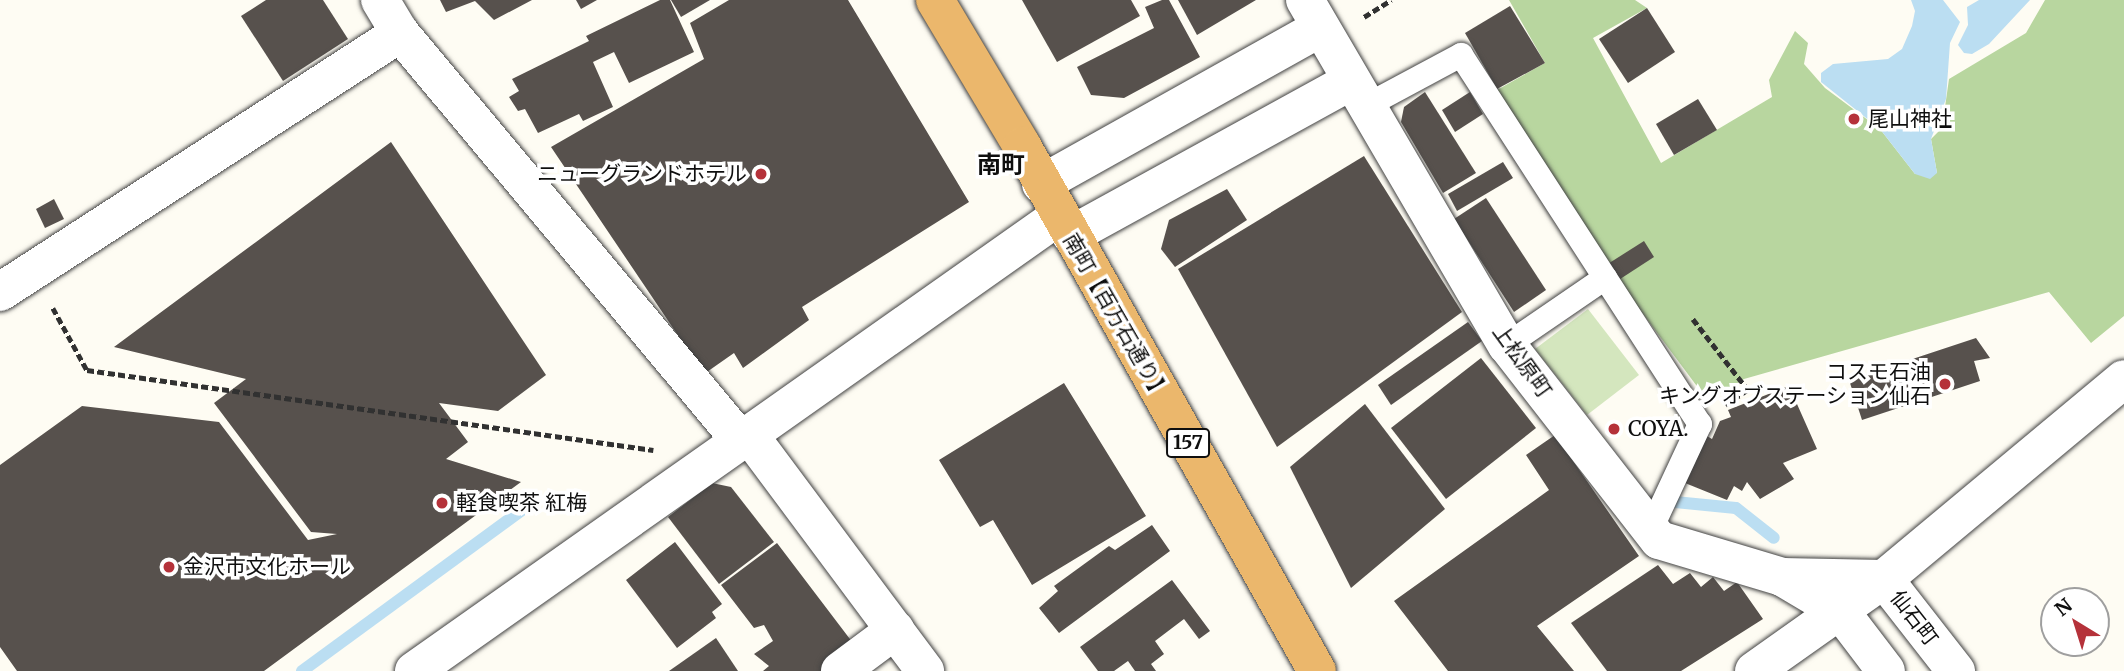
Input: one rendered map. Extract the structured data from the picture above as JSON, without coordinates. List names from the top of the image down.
{
  "streets": {
    "highway": ["南町【百万石通り】", "157"],
    "street": ["上松原町", "仙石町"]
  },
  "crossings": [
    ["上松原町", "仙石町"]
  ],
  "districts": ["南町"],
  "places": [
    "尾山神社",
    "ニューグランドホテル",
    "コスモ石油 キングオブステーション仙石",
    "COYA.",
    "軽食喫茶 紅梅",
    "金沢市文化ホール"
  ],
  "north": "top left"
}
